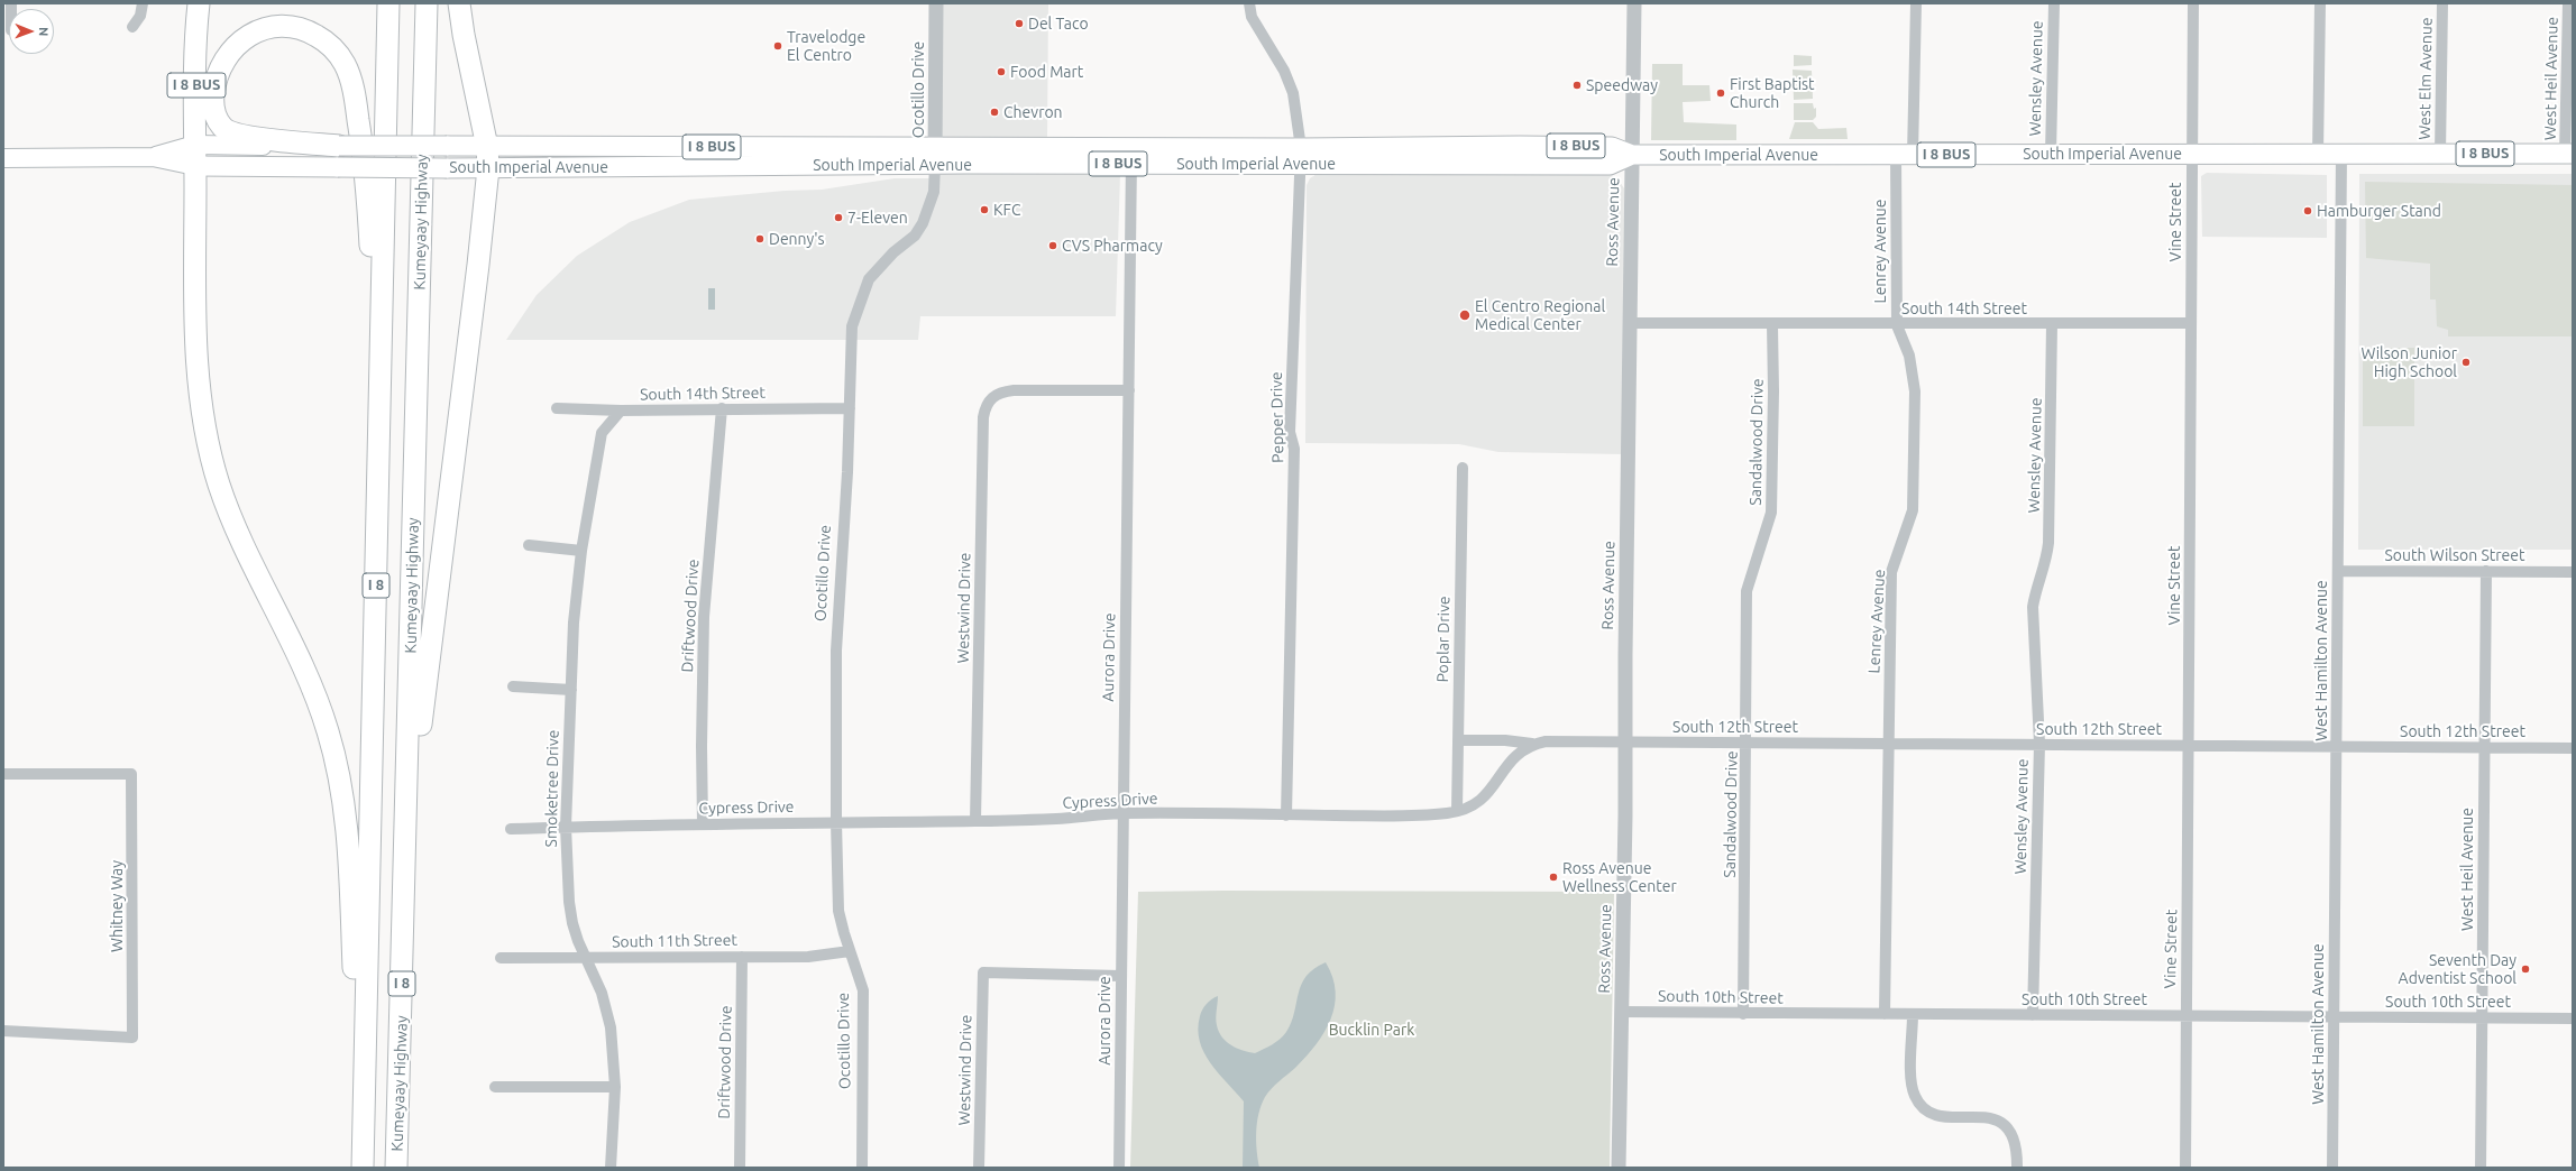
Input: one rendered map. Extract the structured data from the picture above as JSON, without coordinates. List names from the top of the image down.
{
  "streets": {
    "highway": [
      "I 8 BUS",
      "South Imperial Avenue",
      "Kumeyaay Highway",
      "I 8"
    ],
    "street": [
      "Wensley Avenue",
      "West Elm Avenue",
      "West Heil Avenue",
      "Ocotillo Drive",
      "Ross Avenue",
      "Vine Street",
      "Lenrey Avenue",
      "South 14th Street",
      "Pepper Drive",
      "Sandalwood Drive",
      "South Wilson Street",
      "Westwind Drive",
      "Driftwood Drive",
      "Poplar Drive",
      "Aurora Drive",
      "West Hamilton Avenue",
      "South 12th Street",
      "Smoketree Drive",
      "Cypress Drive",
      "Whitney Way",
      "South 11th Street",
      "South 10th Street"
    ]
  },
  "crossings": [
    ["Wensley Avenue", "South Imperial Avenue"],
    ["Wensley Avenue", "South 14th Street"],
    ["Wensley Avenue", "South 12th Street"],
    ["Wensley Avenue", "South 10th Street"],
    ["West Elm Avenue", "South Imperial Avenue"],
    ["West Heil Avenue", "South Imperial Avenue"],
    ["West Heil Avenue", "South Wilson Street"],
    ["West Heil Avenue", "South 12th Street"],
    ["West Heil Avenue", "South 10th Street"],
    ["I 8 BUS", "South Imperial Avenue"],
    ["Ocotillo Drive", "South Imperial Avenue"],
    ["Ocotillo Drive", "South 14th Street"],
    ["Ocotillo Drive", "Cypress Drive"],
    ["Ocotillo Drive", "South 11th Street"],
    ["South Imperial Avenue", "Ross Avenue"],
    ["South Imperial Avenue", "Vine Street"],
    ["South Imperial Avenue", "Lenrey Avenue"],
    ["South Imperial Avenue", "Pepper Drive"],
    ["South Imperial Avenue", "Aurora Drive"],
    ["South Imperial Avenue", "West Hamilton Avenue"],
    ["Ross Avenue", "South 14th Street"],
    ["Ross Avenue", "South 12th Street"],
    ["Ross Avenue", "Cypress Drive"],
    ["Ross Avenue", "South 10th Street"],
    ["Vine Street", "South 14th Street"],
    ["Vine Street", "South 12th Street"],
    ["Vine Street", "South 10th Street"],
    ["Lenrey Avenue", "South 14th Street"],
    ["Lenrey Avenue", "South 12th Street"],
    ["Lenrey Avenue", "South 10th Street"],
    ["South 14th Street", "Sandalwood Drive"],
    ["South 14th Street", "Driftwood Drive"],
    ["South 14th Street", "Smoketree Drive"],
    ["Pepper Drive", "Cypress Drive"],
    ["Sandalwood Drive", "South 12th Street"],
    ["Sandalwood Drive", "South 10th Street"],
    ["South Wilson Street", "West Hamilton Avenue"],
    ["Westwind Drive", "Aurora Drive"],
    ["Westwind Drive", "Cypress Drive"],
    ["Driftwood Drive", "Cypress Drive"],
    ["Driftwood Drive", "South 11th Street"],
    ["Poplar Drive", "Cypress Drive"],
    ["Aurora Drive", "Cypress Drive"],
    ["West Hamilton Avenue", "South 12th Street"],
    ["West Hamilton Avenue", "South 10th Street"],
    ["South 12th Street", "Cypress Drive"],
    ["Smoketree Drive", "Cypress Drive"],
    ["Smoketree Drive", "South 11th Street"]
  ],
  "parks": ["Bucklin Park"],
  "places": [
    "Del Taco",
    "Travelodge El Centro",
    "Food Mart",
    "Speedway",
    "First Baptist Church",
    "Chevron",
    "KFC",
    "Hamburger Stand",
    "7-Eleven",
    "Denny's",
    "CVS Pharmacy",
    "El Centro Regional Medical Center",
    "Wilson Junior High School",
    "Ross Avenue Wellness Center",
    "Seventh Day Adventist School"
  ],
  "north": "right"
}
